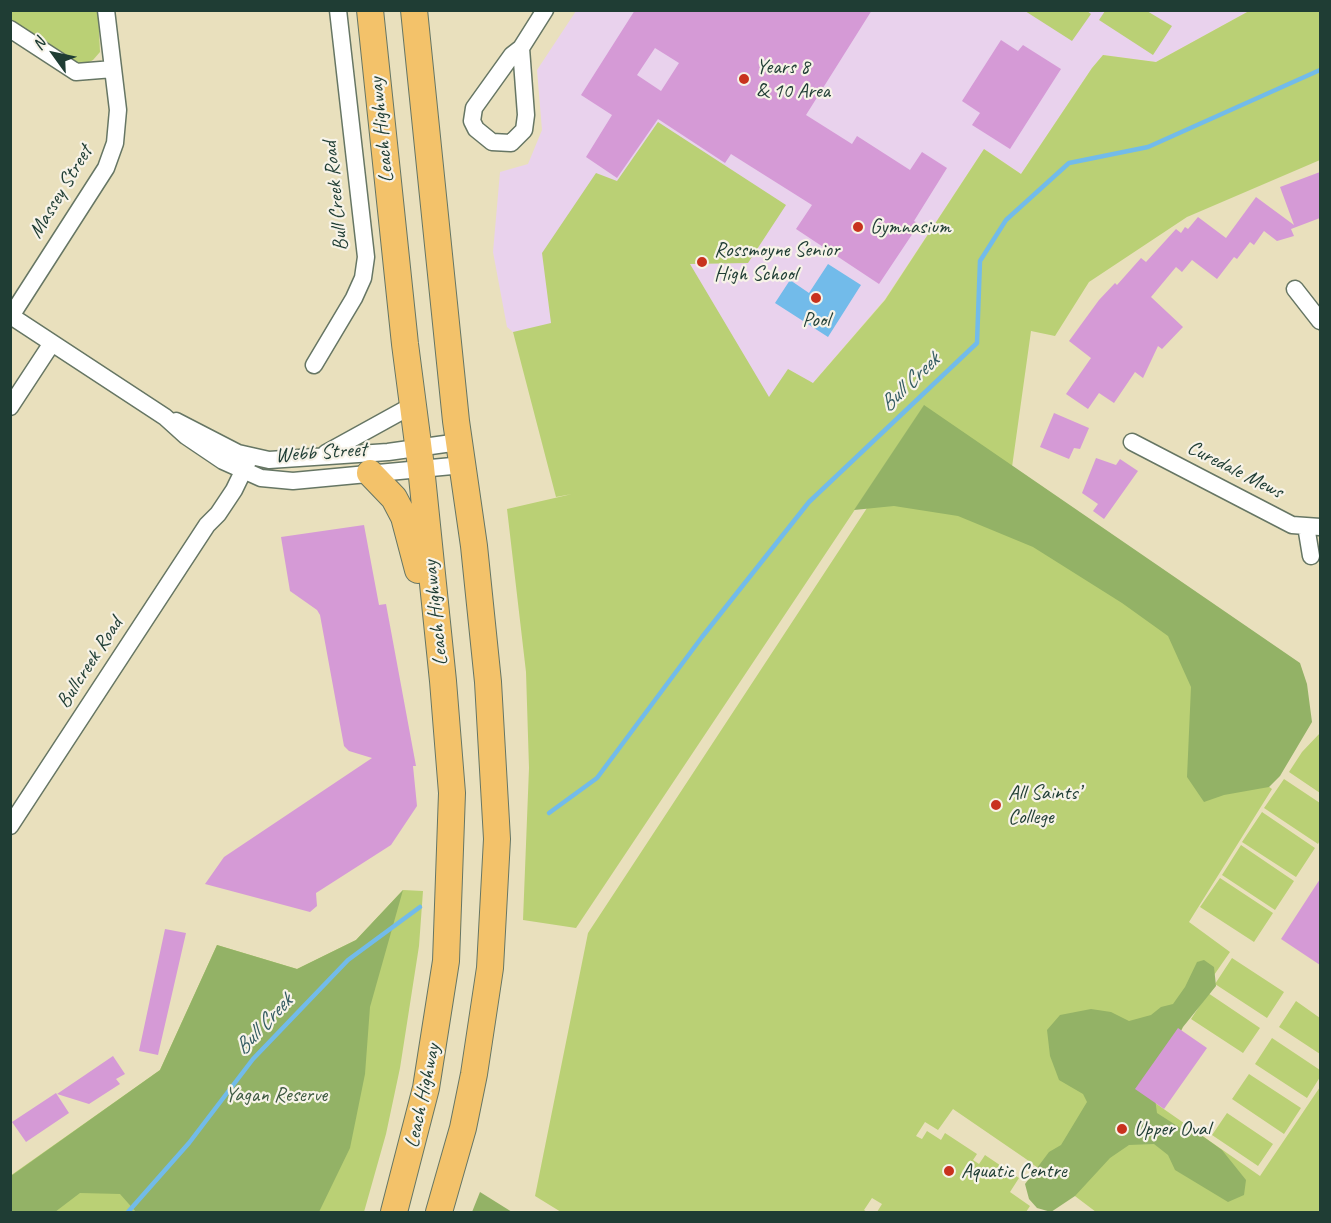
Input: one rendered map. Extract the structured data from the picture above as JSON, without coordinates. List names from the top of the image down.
{
  "streets": {
    "highway": ["Leach Highway"],
    "street": [
      "Massey Street",
      "Bull Creek Road",
      "Webb Street",
      "Curedale Mews",
      "Bullcreek Road"
    ]
  },
  "crossings": [
    ["Leach Highway", "Webb Street"],
    ["Massey Street", "Webb Street"],
    ["Webb Street", "Bullcreek Road"]
  ],
  "water": ["Bull Creek"],
  "parks": ["Yagan Reserve"],
  "places": [
    "Years 8 & 10 Area",
    "Gymnasium",
    "Rossmoyne Senior High School",
    "Pool",
    "All Saints’ College",
    "Upper Oval",
    "Aquatic Centre"
  ],
  "north": "top left"
}
